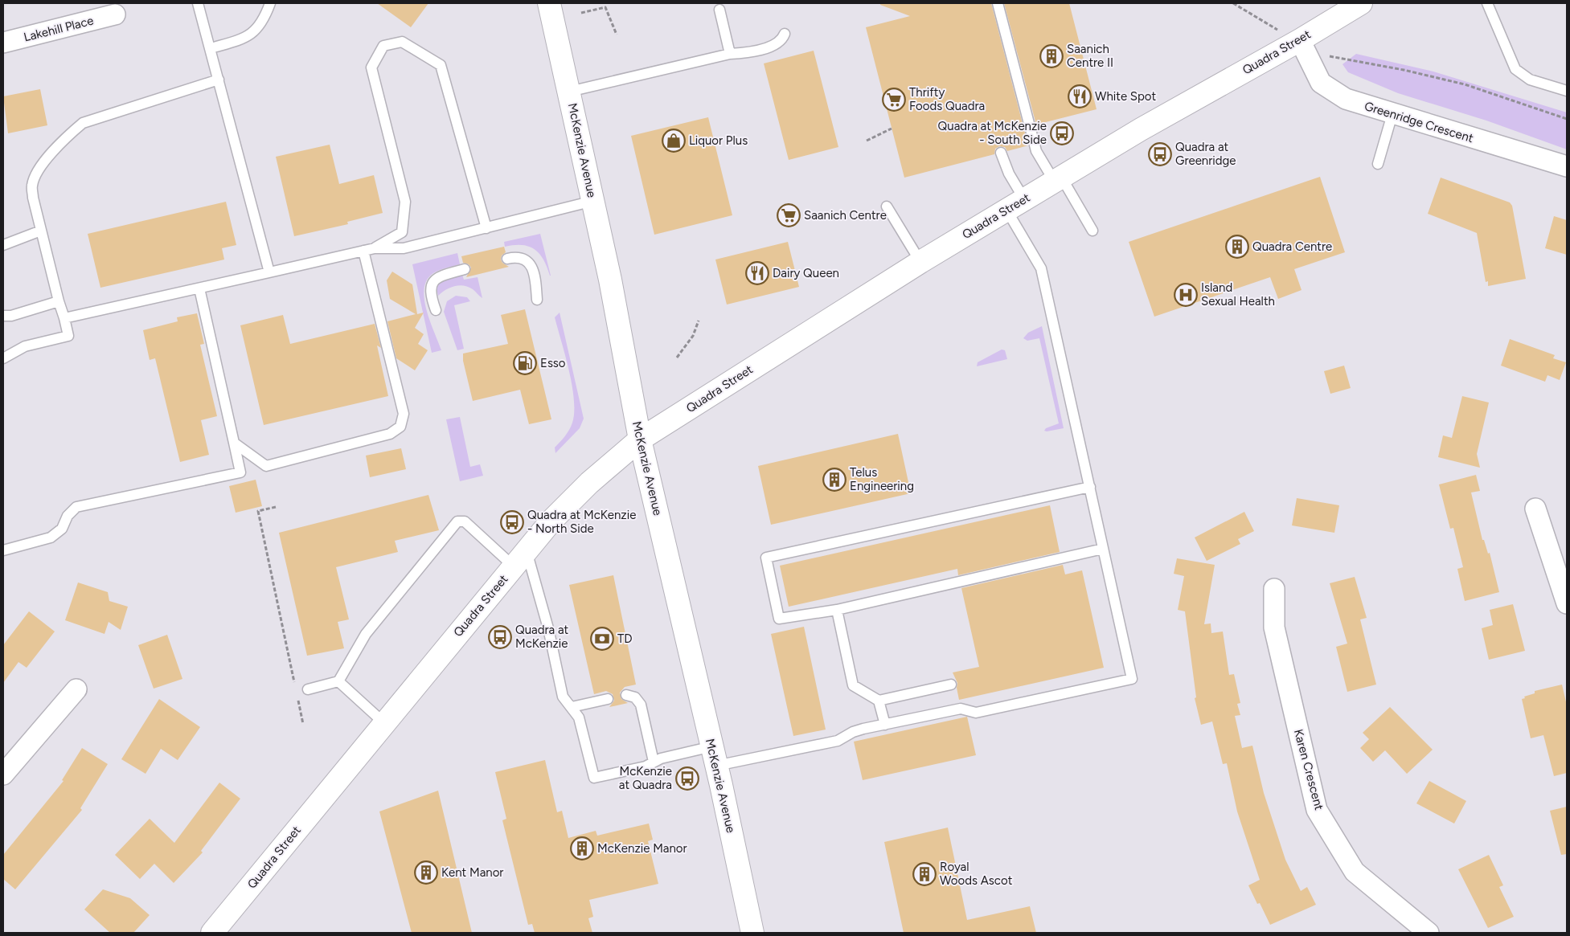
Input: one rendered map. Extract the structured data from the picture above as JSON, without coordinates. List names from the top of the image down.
{
  "streets": {
    "main road": ["Quadra Street", "McKenzie Avenue"],
    "street": ["Lakehill Place", "Greenridge Crescent", "Karen Crescent"]
  },
  "crossings": [
    ["Quadra Street", "Greenridge Crescent"],
    ["Quadra Street", "McKenzie Avenue"]
  ],
  "places": {
    "building": [
      "Saanich Centre II",
      "Quadra Centre",
      "Telus Engineering",
      "McKenzie Manor",
      "Kent Manor",
      "Royal Woods Ascot"
    ],
    "restaurant": ["White Spot", "Dairy Queen"],
    "supermarket": ["Thrifty Foods Quadra", "Saanich Centre"],
    "bus stop": [
      "Quadra at McKenzie - South Side",
      "Quadra at Greenridge",
      "Quadra at McKenzie - North Side",
      "Quadra at McKenzie",
      "McKenzie at Quadra"
    ],
    "shop": ["Liquor Plus"],
    "hospital": ["Island Sexual Health"],
    "fuel station": ["Esso"],
    "bank": ["TD"]
  }
}
